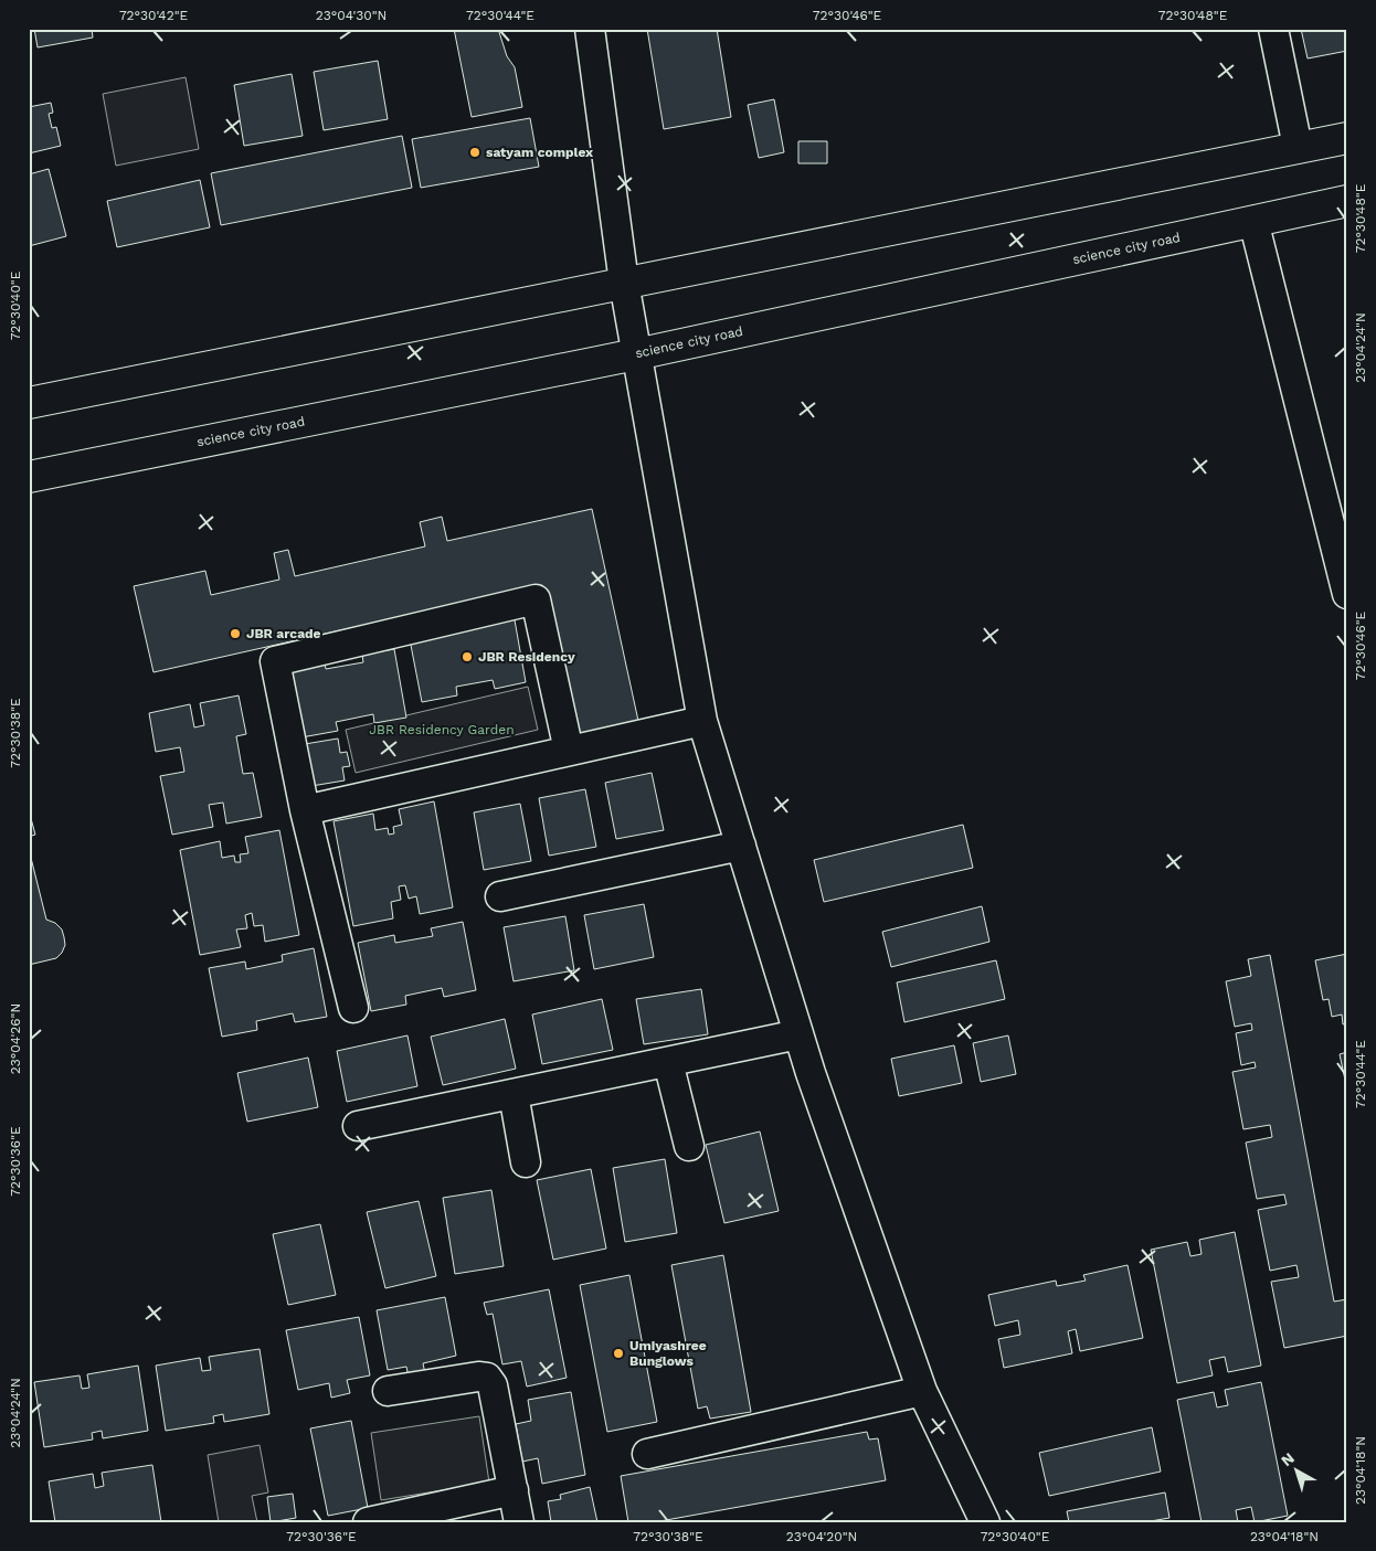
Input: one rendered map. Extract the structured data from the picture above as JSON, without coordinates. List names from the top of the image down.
{
  "streets": {
    "main road": ["science city road"]
  },
  "parks": ["JBR Residency Garden"],
  "places": [
    "satyam complex",
    "JBR arcade",
    "JBR Residency",
    "Umiyashree Bunglows"
  ],
  "north": "top left",
  "coordinates": [
    "72°30'42\"E",
    "23°04'30\"N",
    "72°30'44\"E",
    "72°30'46\"E",
    "72°30'48\"E",
    "72°30'40\"E",
    "23°04'24\"N",
    "72°30'38\"E",
    "23°04'26\"N",
    "72°30'36\"E",
    "23°04'18\"N",
    "23°04'20\"N"
  ]
}
